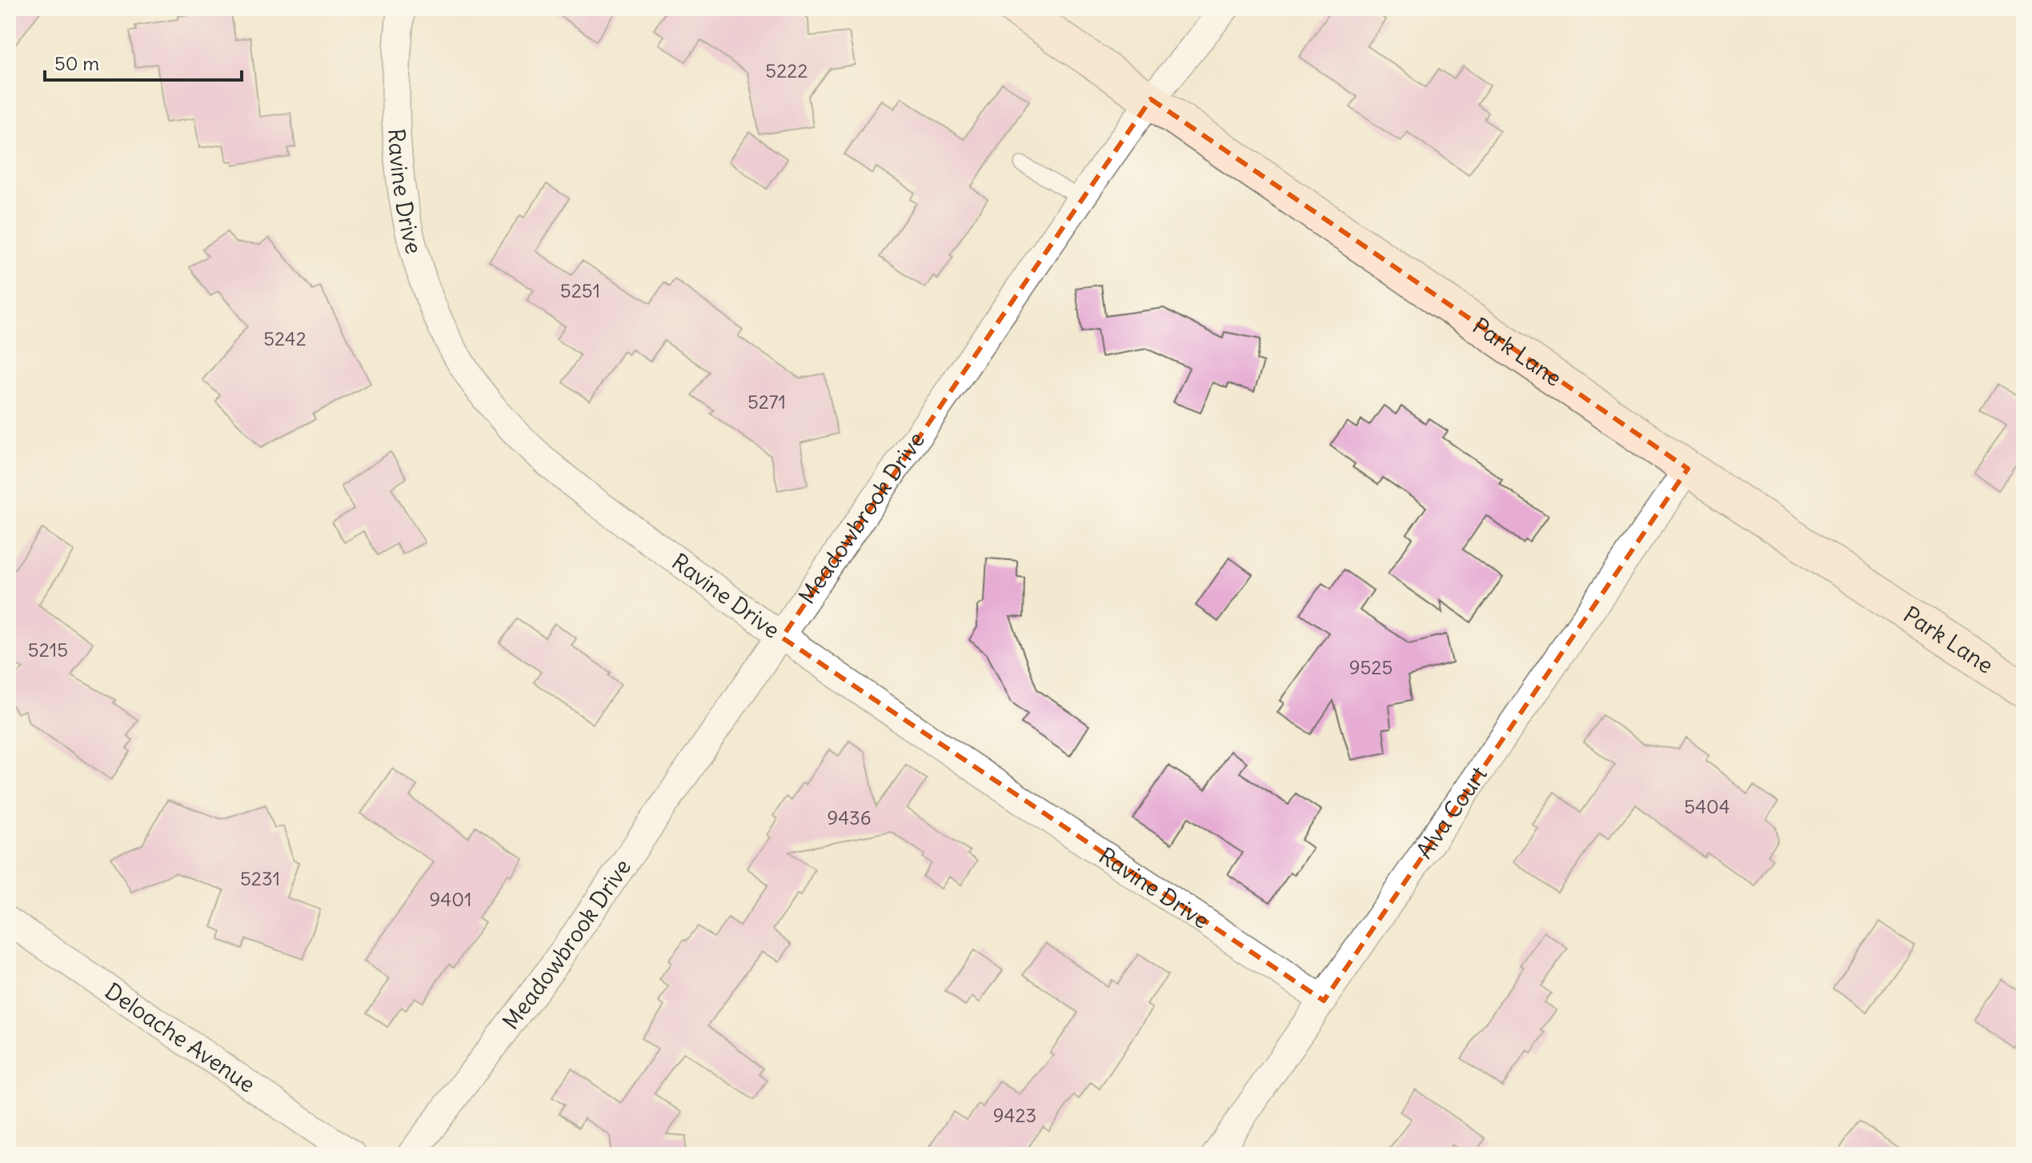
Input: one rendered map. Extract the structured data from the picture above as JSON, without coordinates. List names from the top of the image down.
{
  "streets": {
    "street": [
      "Ravine Drive",
      "Park Lane",
      "Meadowbrook Drive",
      "Alva Court",
      "Deloache Avenue"
    ]
  },
  "crossings": [
    ["Ravine Drive", "Meadowbrook Drive"],
    ["Ravine Drive", "Alva Court"],
    ["Park Lane", "Meadowbrook Drive"],
    ["Park Lane", "Alva Court"]
  ],
  "house_numbers": [
    "5222",
    "5251",
    "5242",
    "5271",
    "5215",
    "9525",
    "5404",
    "9436",
    "5231",
    "9401",
    "9423"
  ],
  "scale_bar": "50 m"
}
